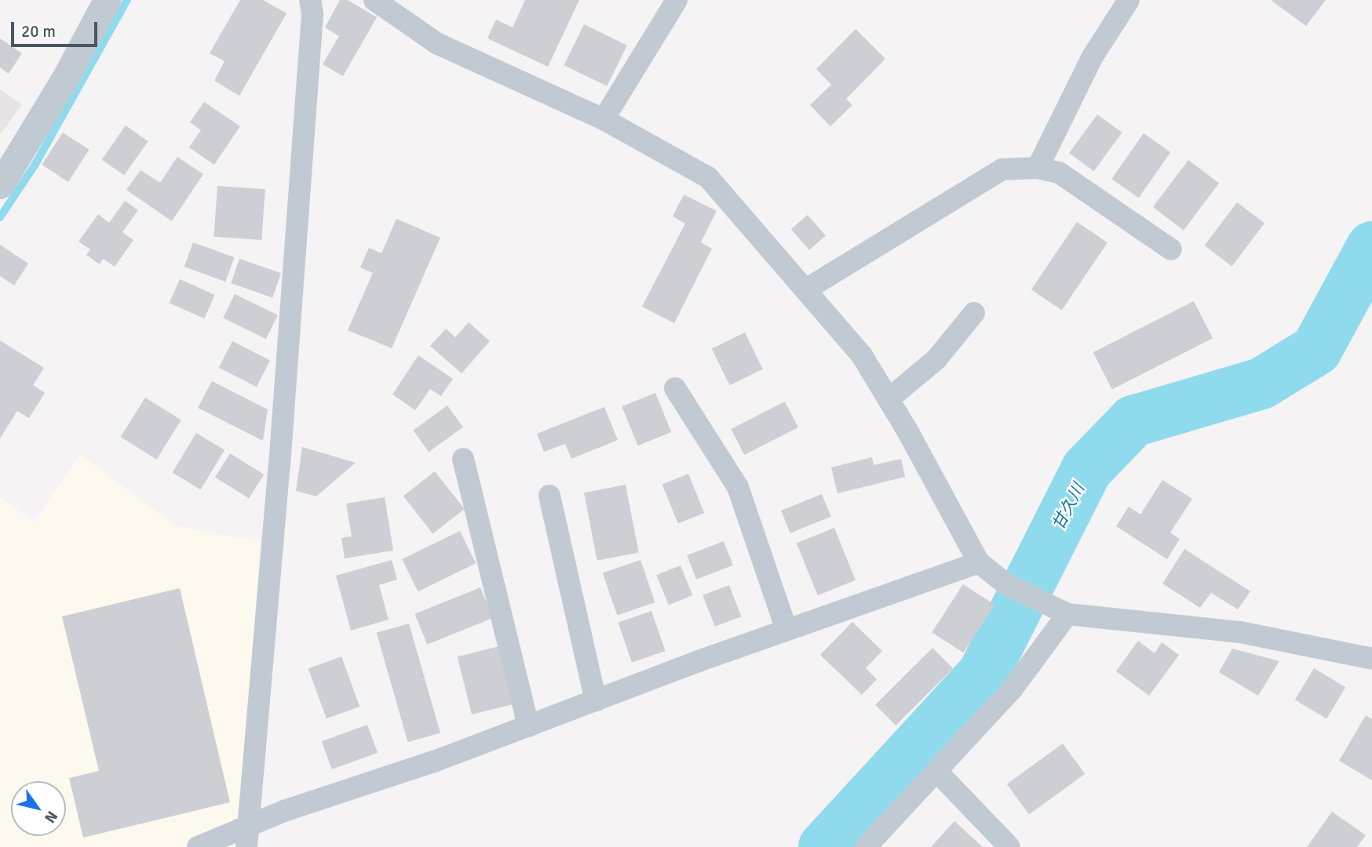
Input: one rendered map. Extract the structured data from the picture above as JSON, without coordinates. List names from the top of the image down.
{
  "water": ["甘久川"],
  "scale_bar": "20 m",
  "north": "bottom right"
}
